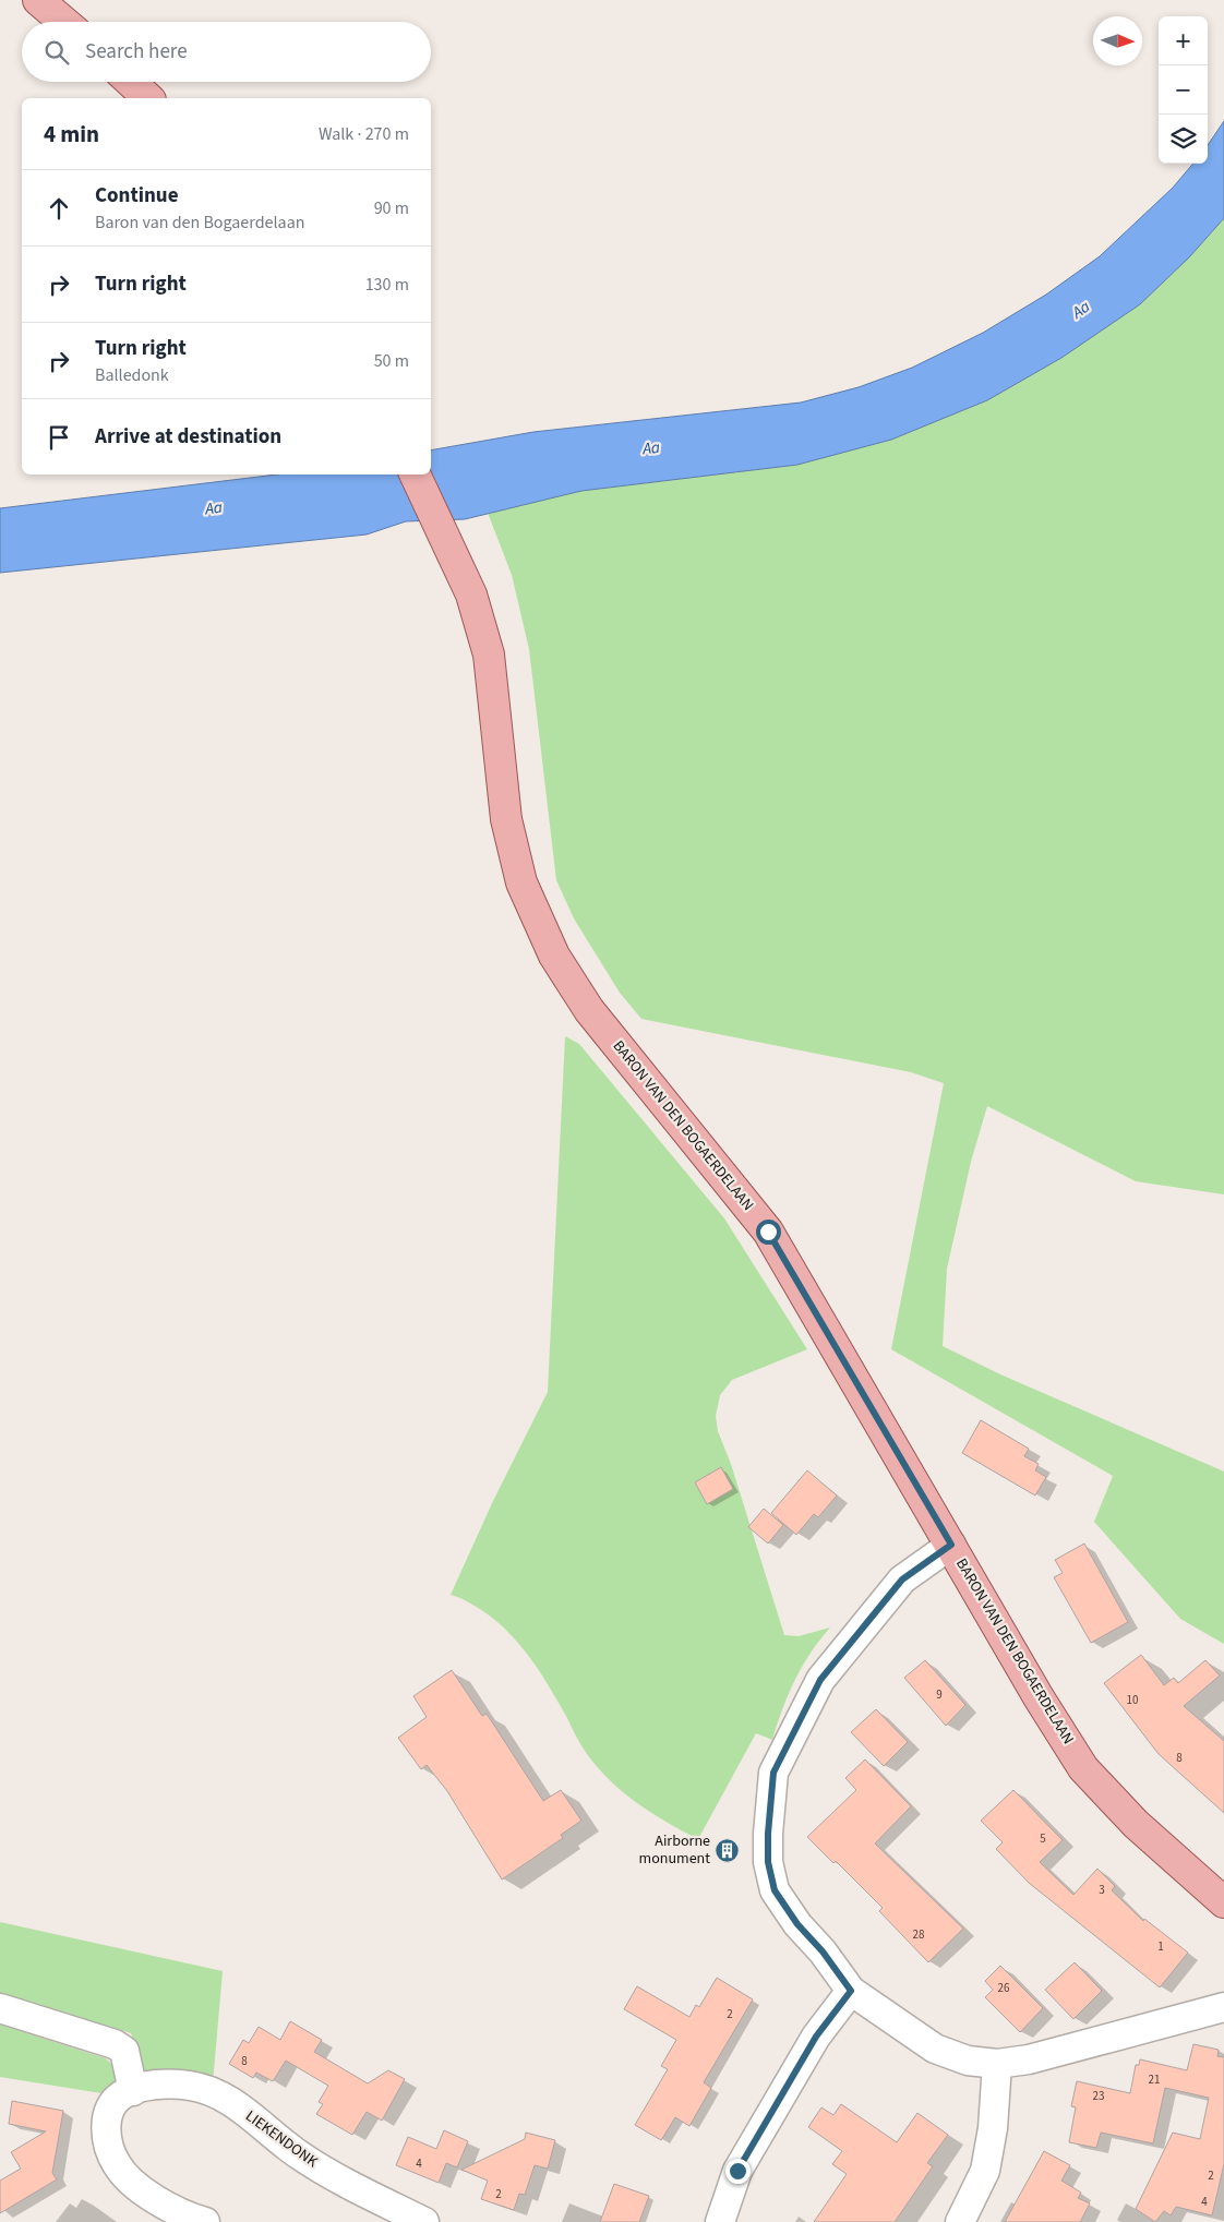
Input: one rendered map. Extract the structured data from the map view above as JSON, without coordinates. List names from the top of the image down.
{
  "streets": {
    "main road": ["BARON VAN DEN BOGAERDELAAN"],
    "street": ["LIEKENDONK"]
  },
  "water": ["Aa"],
  "places": {
    "building": ["Airborne monument"]
  },
  "house_numbers": [
    "9",
    "10",
    "8",
    "5",
    "3",
    "28",
    "1",
    "26",
    "2",
    "8",
    "21",
    "23",
    "4",
    "2",
    "2",
    "4"
  ],
  "north": "right",
  "page": {
    "map_buttons": ["+", "−"],
    "search": "Search here",
    "heading": ["4 min", "Walk · 270 m"],
    "list": [
      ["Continue", "Baron van den Bogaerdelaan", "90 m"],
      ["Turn right", "130 m"],
      ["Turn right", "Balledonk", "50 m"],
      "Arrive at destination"
    ]
  }
}
